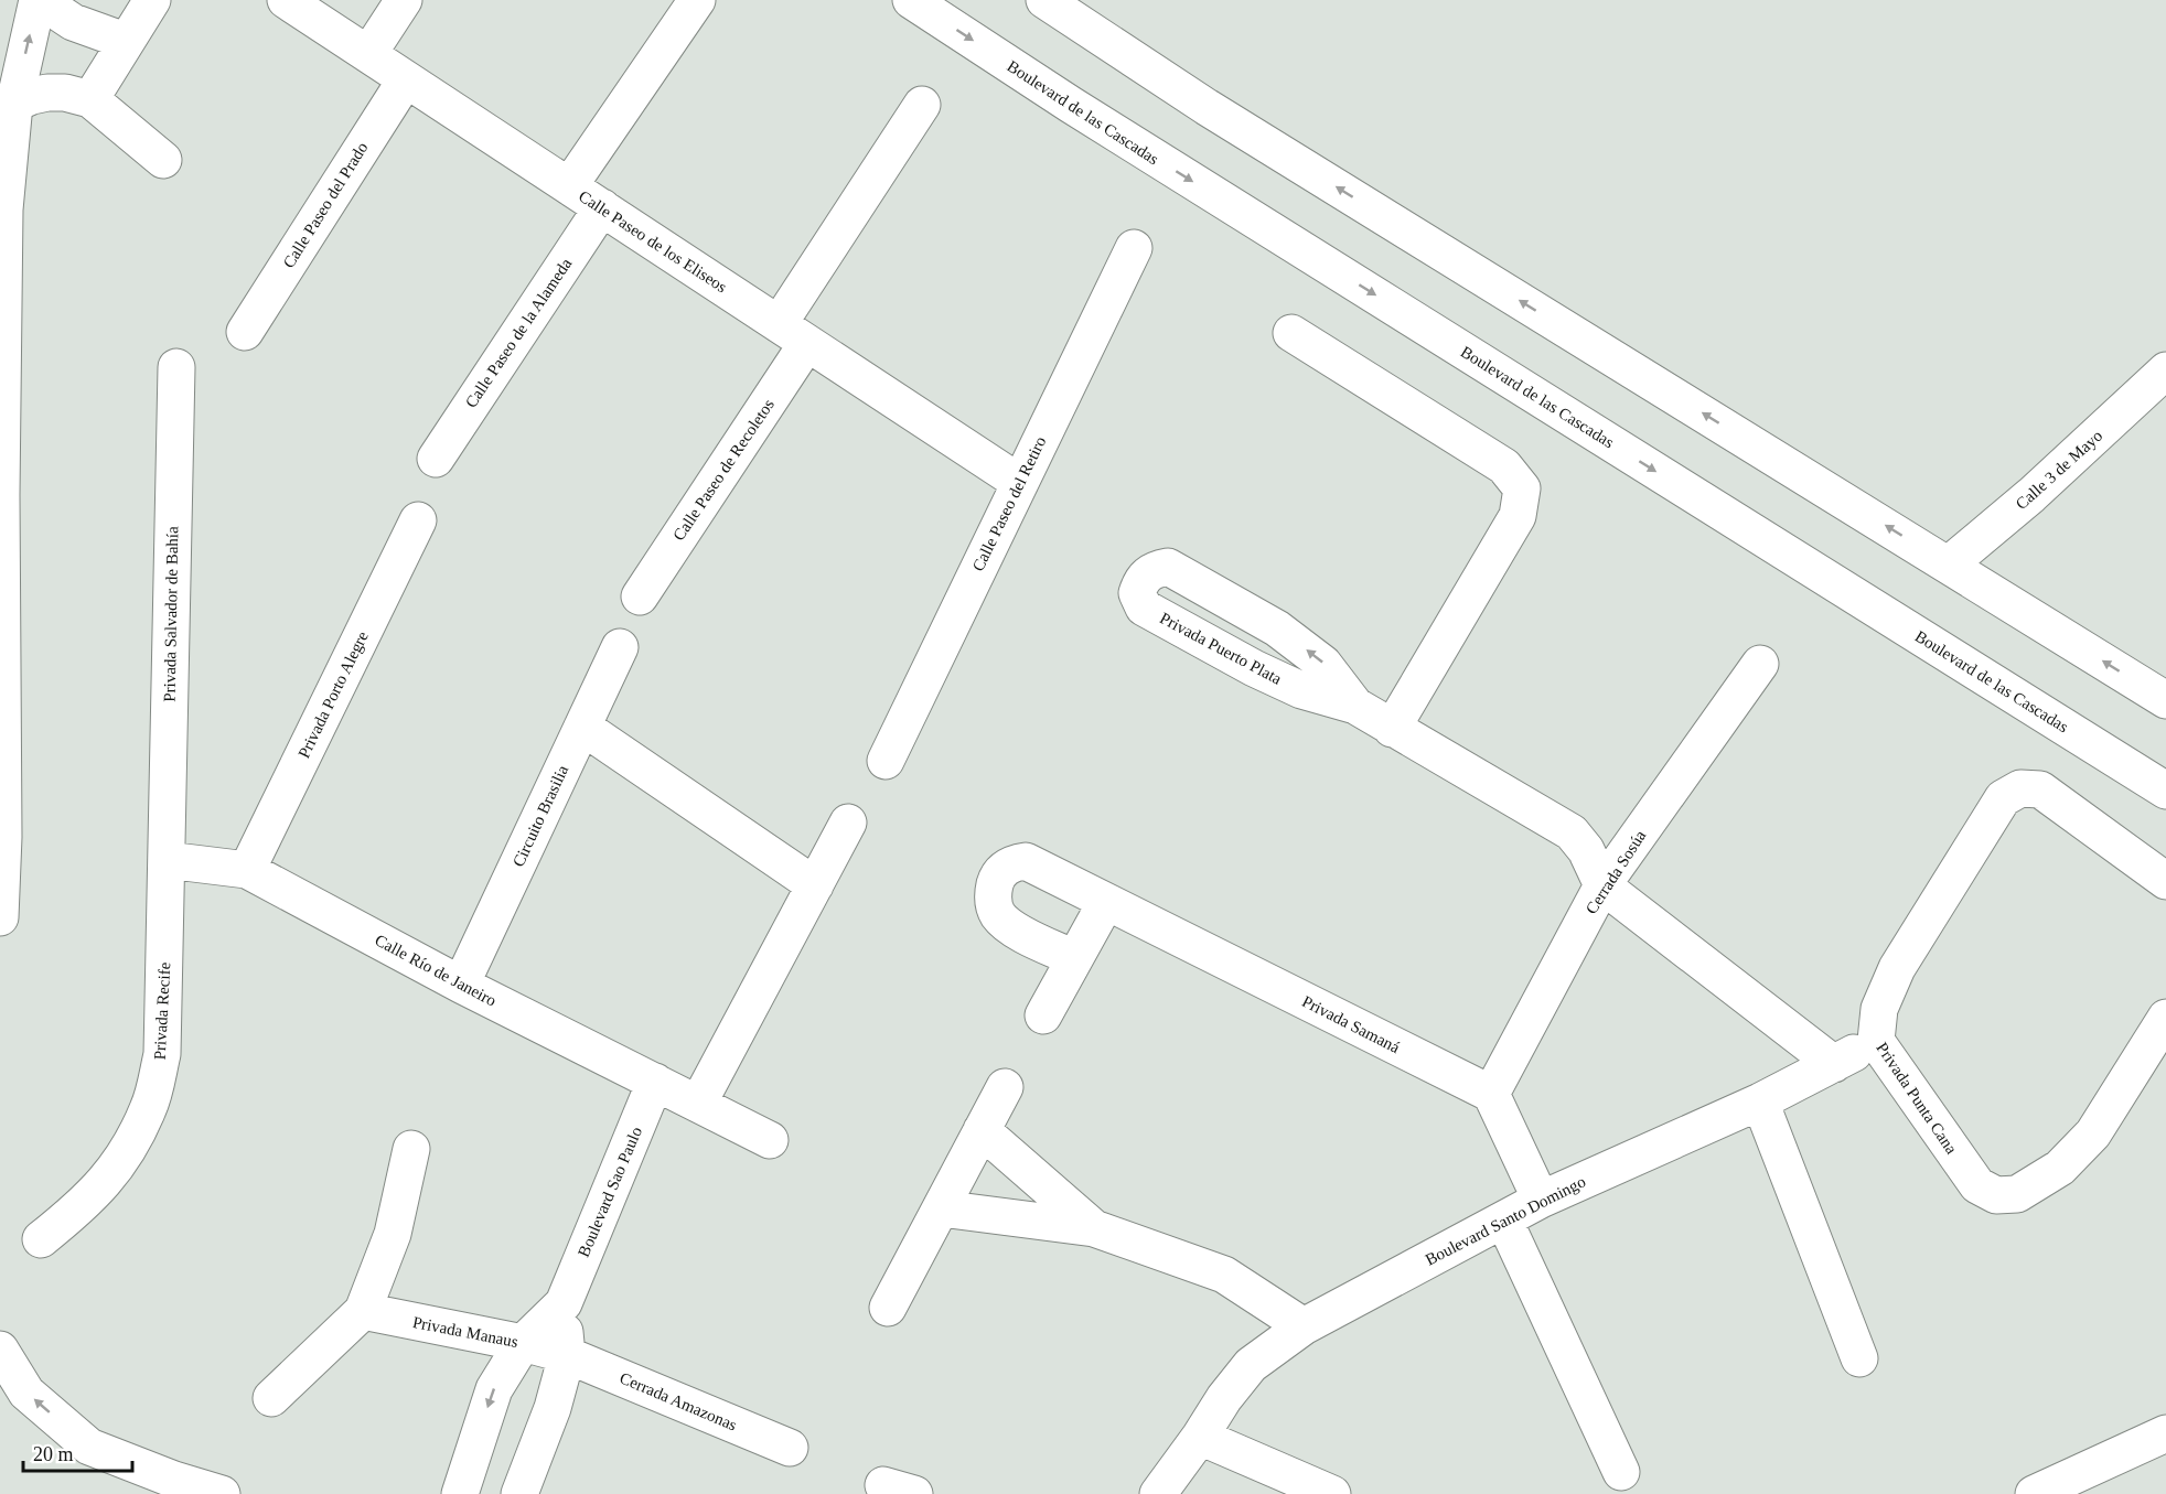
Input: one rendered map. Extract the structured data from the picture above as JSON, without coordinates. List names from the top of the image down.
{
  "streets": {
    "street": [
      "Boulevard de las Cascadas",
      "Calle Paseo del Prado",
      "Calle Paseo de los Eliseos",
      "Calle Paseo de la Alameda",
      "Calle Paseo de Recoletos",
      "Calle 3 de Mayo",
      "Calle Paseo del Retiro",
      "Privada Salvador de Bahía",
      "Privada Puerto Plata",
      "Privada Porto Alegre",
      "Circuito Brasilia",
      "Cerrada Sosúa",
      "Calle Río de Janeiro",
      "Privada Recife",
      "Privada Samaná",
      "Privada Punta Cana",
      "Boulevard Sao Paulo",
      "Boulevard Santo Domingo",
      "Privada Manaus",
      "Cerrada Amazonas"
    ]
  },
  "crossings": [
    ["Calle Paseo del Prado", "Calle Paseo de los Eliseos"],
    ["Calle Paseo de los Eliseos", "Calle Paseo de la Alameda"],
    ["Calle Paseo de los Eliseos", "Calle Paseo de Recoletos"],
    ["Calle Paseo de los Eliseos", "Calle Paseo del Retiro"],
    ["Privada Salvador de Bahía", "Calle Río de Janeiro"],
    ["Privada Salvador de Bahía", "Privada Recife"],
    ["Privada Puerto Plata", "Cerrada Sosúa"],
    ["Privada Porto Alegre", "Calle Río de Janeiro"],
    ["Circuito Brasilia", "Calle Río de Janeiro"],
    ["Cerrada Sosúa", "Privada Samaná"],
    ["Calle Río de Janeiro", "Privada Recife"],
    ["Calle Río de Janeiro", "Boulevard Sao Paulo"],
    ["Privada Punta Cana", "Boulevard Santo Domingo"],
    ["Boulevard Sao Paulo", "Privada Manaus"],
    ["Boulevard Sao Paulo", "Cerrada Amazonas"],
    ["Privada Manaus", "Cerrada Amazonas"]
  ],
  "scale_bar": "20 m"
}
